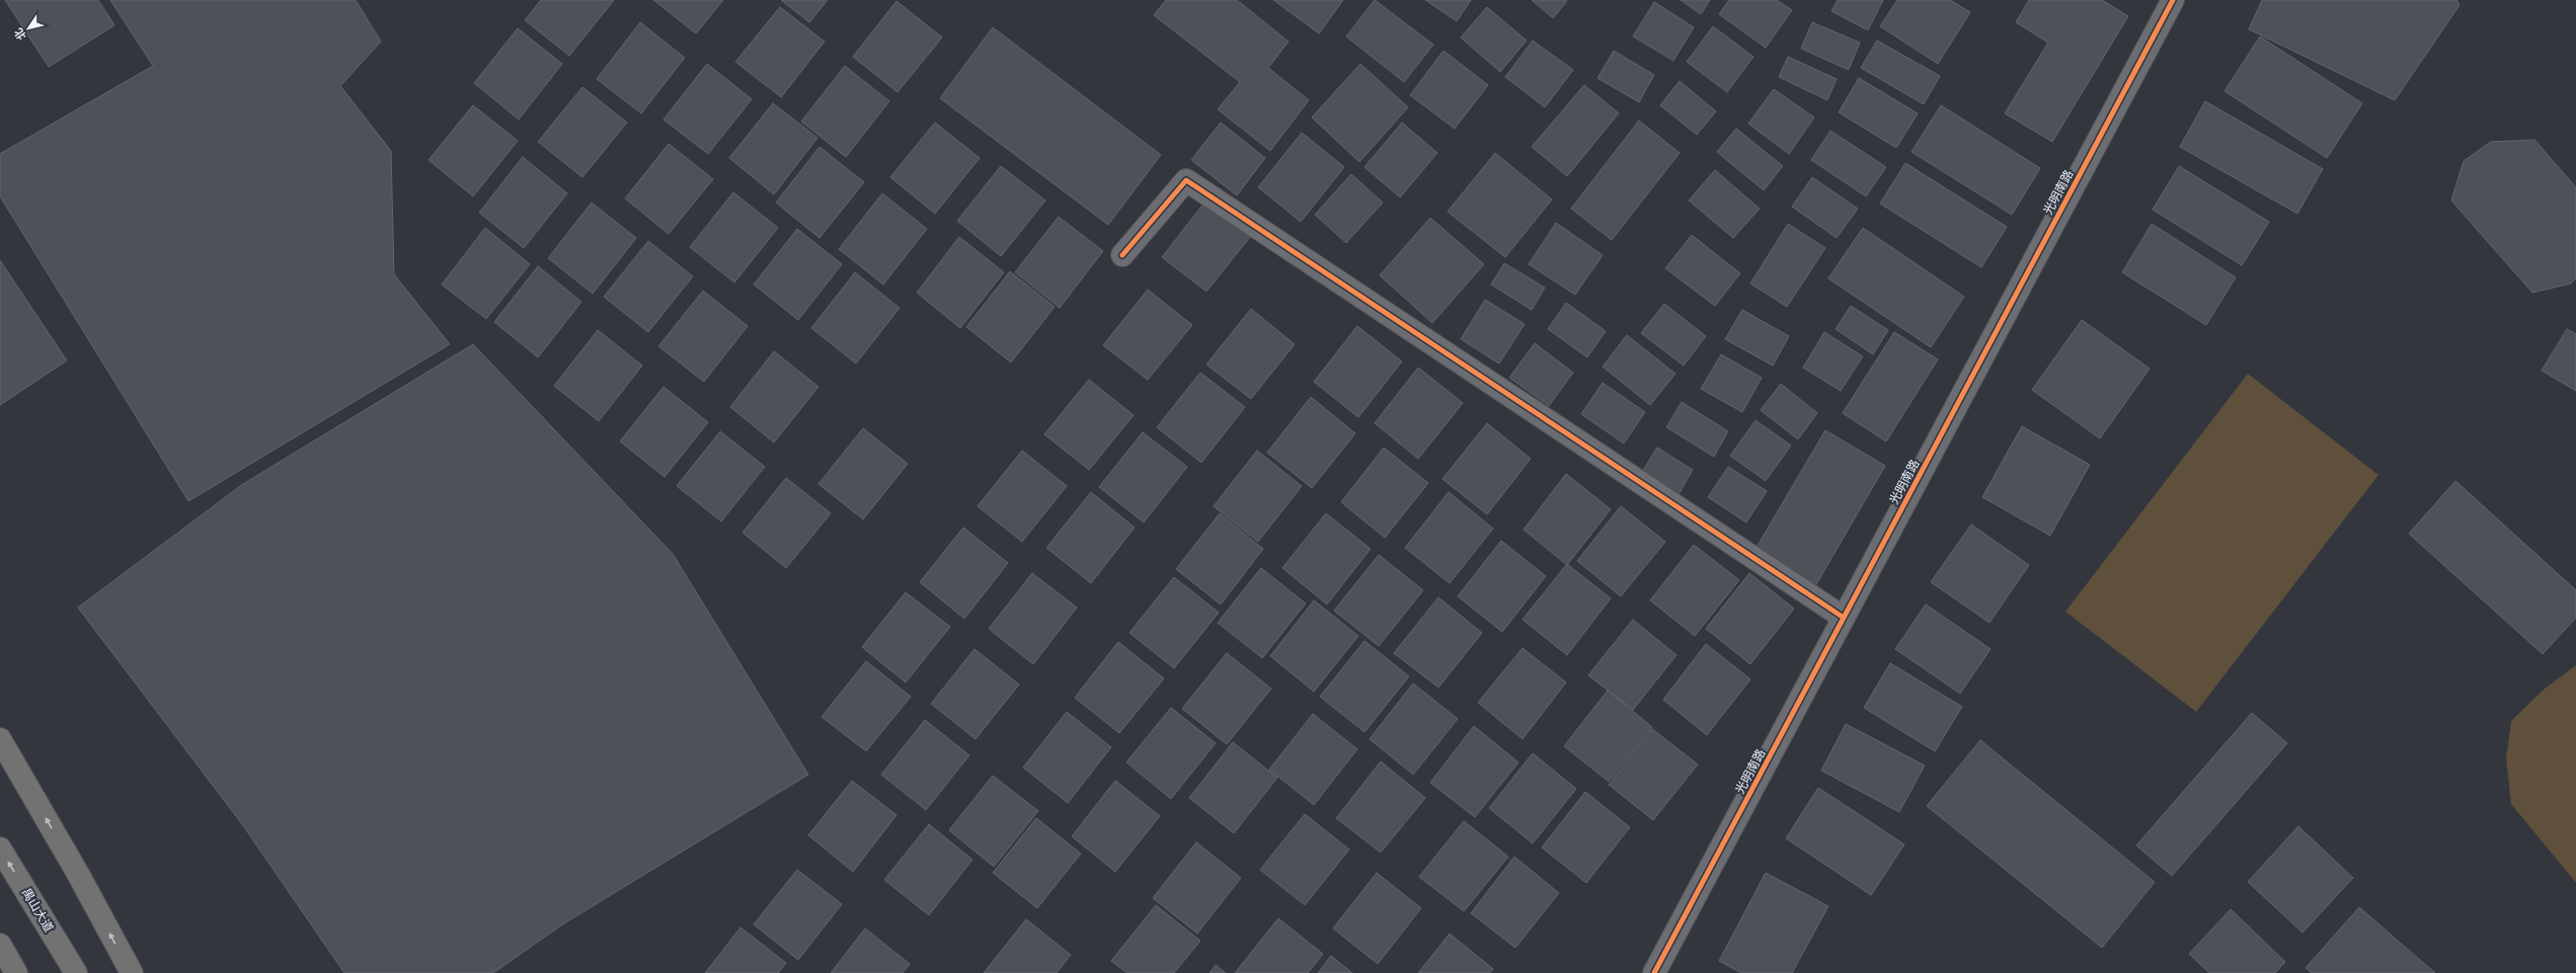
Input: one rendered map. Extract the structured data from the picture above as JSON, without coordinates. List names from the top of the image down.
{
  "streets": {
    "main road": ["禺山大道"],
    "street": ["光明南路"]
  },
  "north": "bottom left"
}
